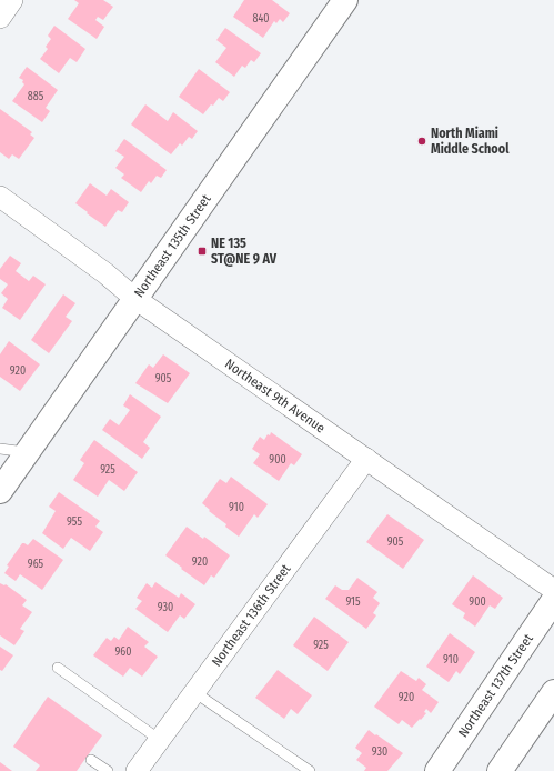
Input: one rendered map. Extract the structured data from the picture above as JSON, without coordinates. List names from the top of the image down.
{
  "streets": {
    "main road": ["Northeast 135th Street", "Northeast 137th Street"],
    "street": ["Northeast 9th Avenue", "Northeast 136th Street"]
  },
  "crossings": [
    ["Northeast 135th Street", "Northeast 9th Avenue"],
    ["Northeast 9th Avenue", "Northeast 136th Street"]
  ],
  "places": {
    "other": ["North Miami Middle School"],
    "transit": ["NE 135 ST@NE 9 AV"]
  },
  "house_numbers": [
    "840",
    "885",
    "920",
    "905",
    "900",
    "925",
    "910",
    "955",
    "905",
    "920",
    "965",
    "915",
    "900",
    "930",
    "925",
    "960",
    "910",
    "920",
    "930"
  ]
}
